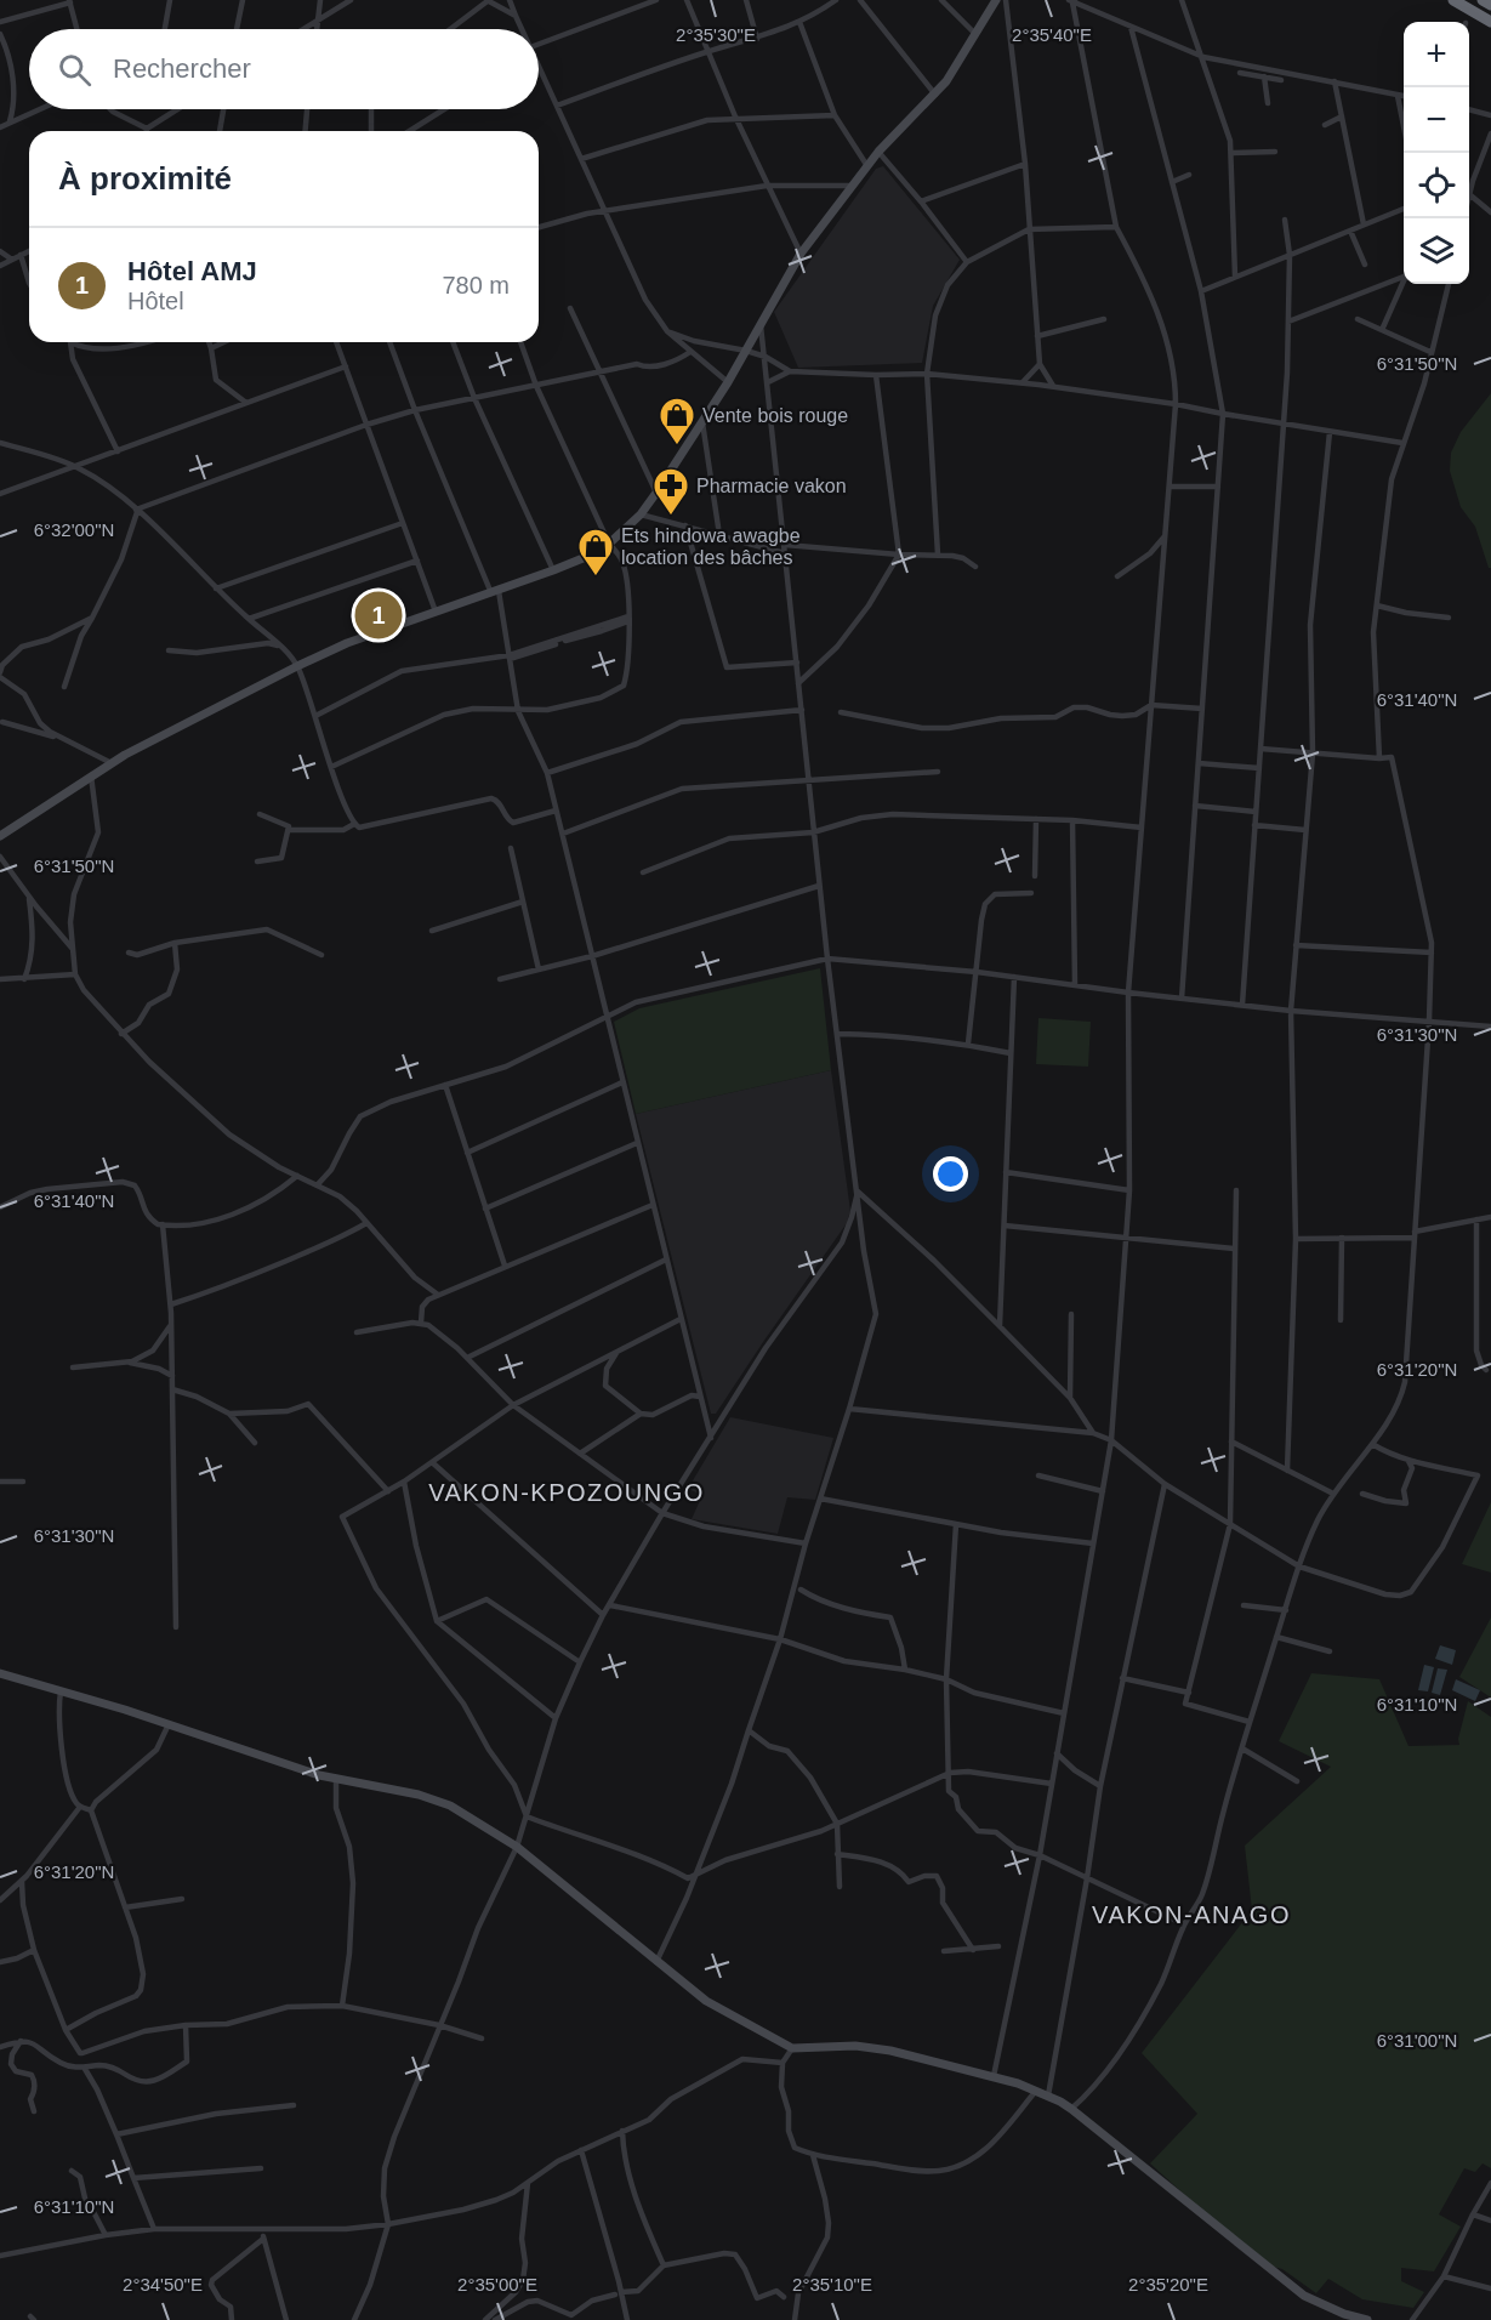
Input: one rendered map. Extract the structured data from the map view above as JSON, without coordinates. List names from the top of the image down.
{
  "districts": ["VAKON-KPOZOUNGO", "VAKON-ANAGO"],
  "places": {
    "shop": ["Vente bois rouge", "Ets hindowa awagbe location des bâches"],
    "pharmacy": ["Pharmacie vakon"]
  },
  "page": {
    "map_buttons": ["+", "−"],
    "search": "Rechercher",
    "heading": "À proximité",
    "list": [
      {
        "mark": "1",
        "name": "Hôtel AMJ",
        "note": "Hôtel",
        "value": "780 m"
      }
    ],
    "pins": "1"
  },
  "coordinates": [
    "2°35'30\"E",
    "2°35'40\"E",
    "6°31'50\"N",
    "6°32'00\"N",
    "6°31'40\"N",
    "6°31'30\"N",
    "6°31'20\"N",
    "6°31'10\"N",
    "6°31'00\"N",
    "2°34'50\"E",
    "2°35'00\"E",
    "2°35'10\"E",
    "2°35'20\"E"
  ]
}
